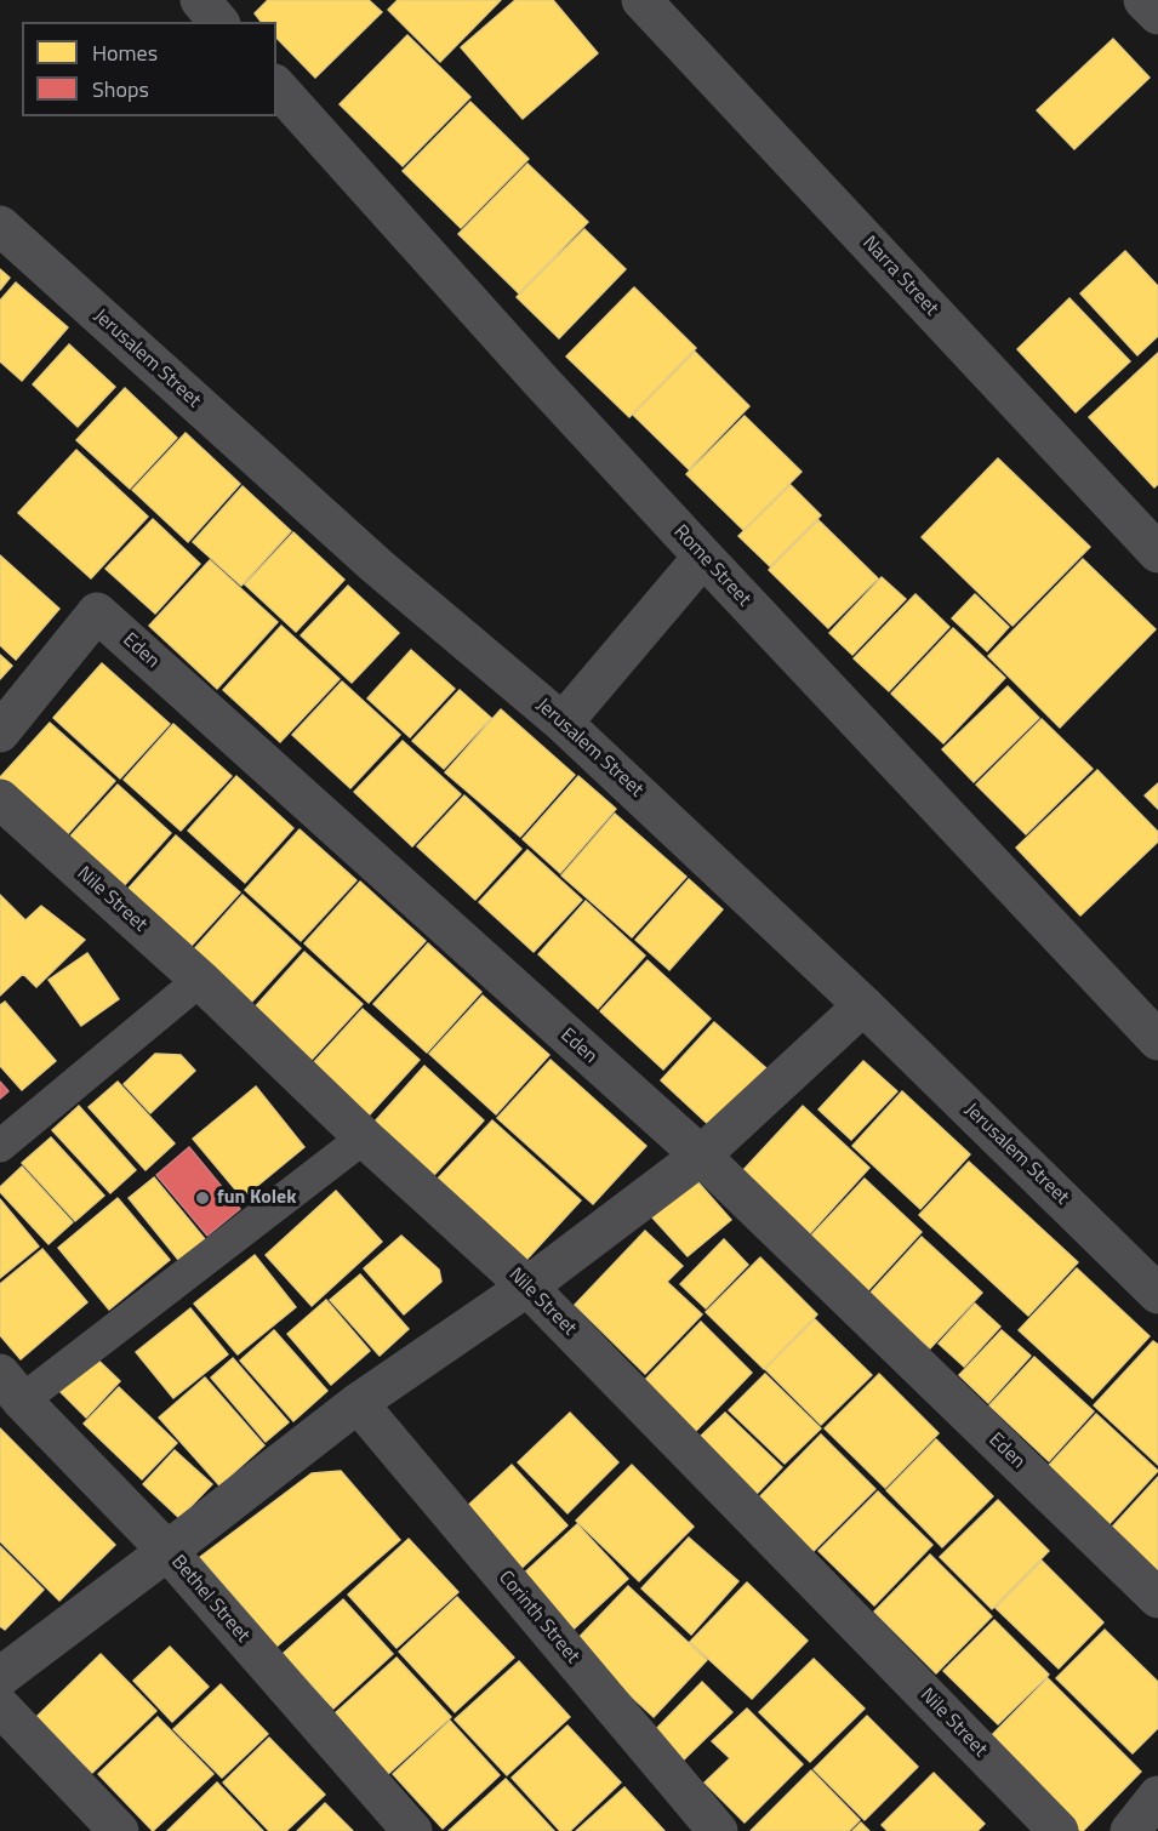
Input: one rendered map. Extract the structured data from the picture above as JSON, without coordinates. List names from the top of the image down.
{
  "streets": {
    "street": [
      "Narra Street",
      "Jerusalem Street",
      "Rome Street",
      "Eden",
      "Nile Street",
      "Bethel Street",
      "Corinth Street"
    ]
  },
  "places": ["fun Kolek"],
  "legend": ["Homes", "Shops"]
}
